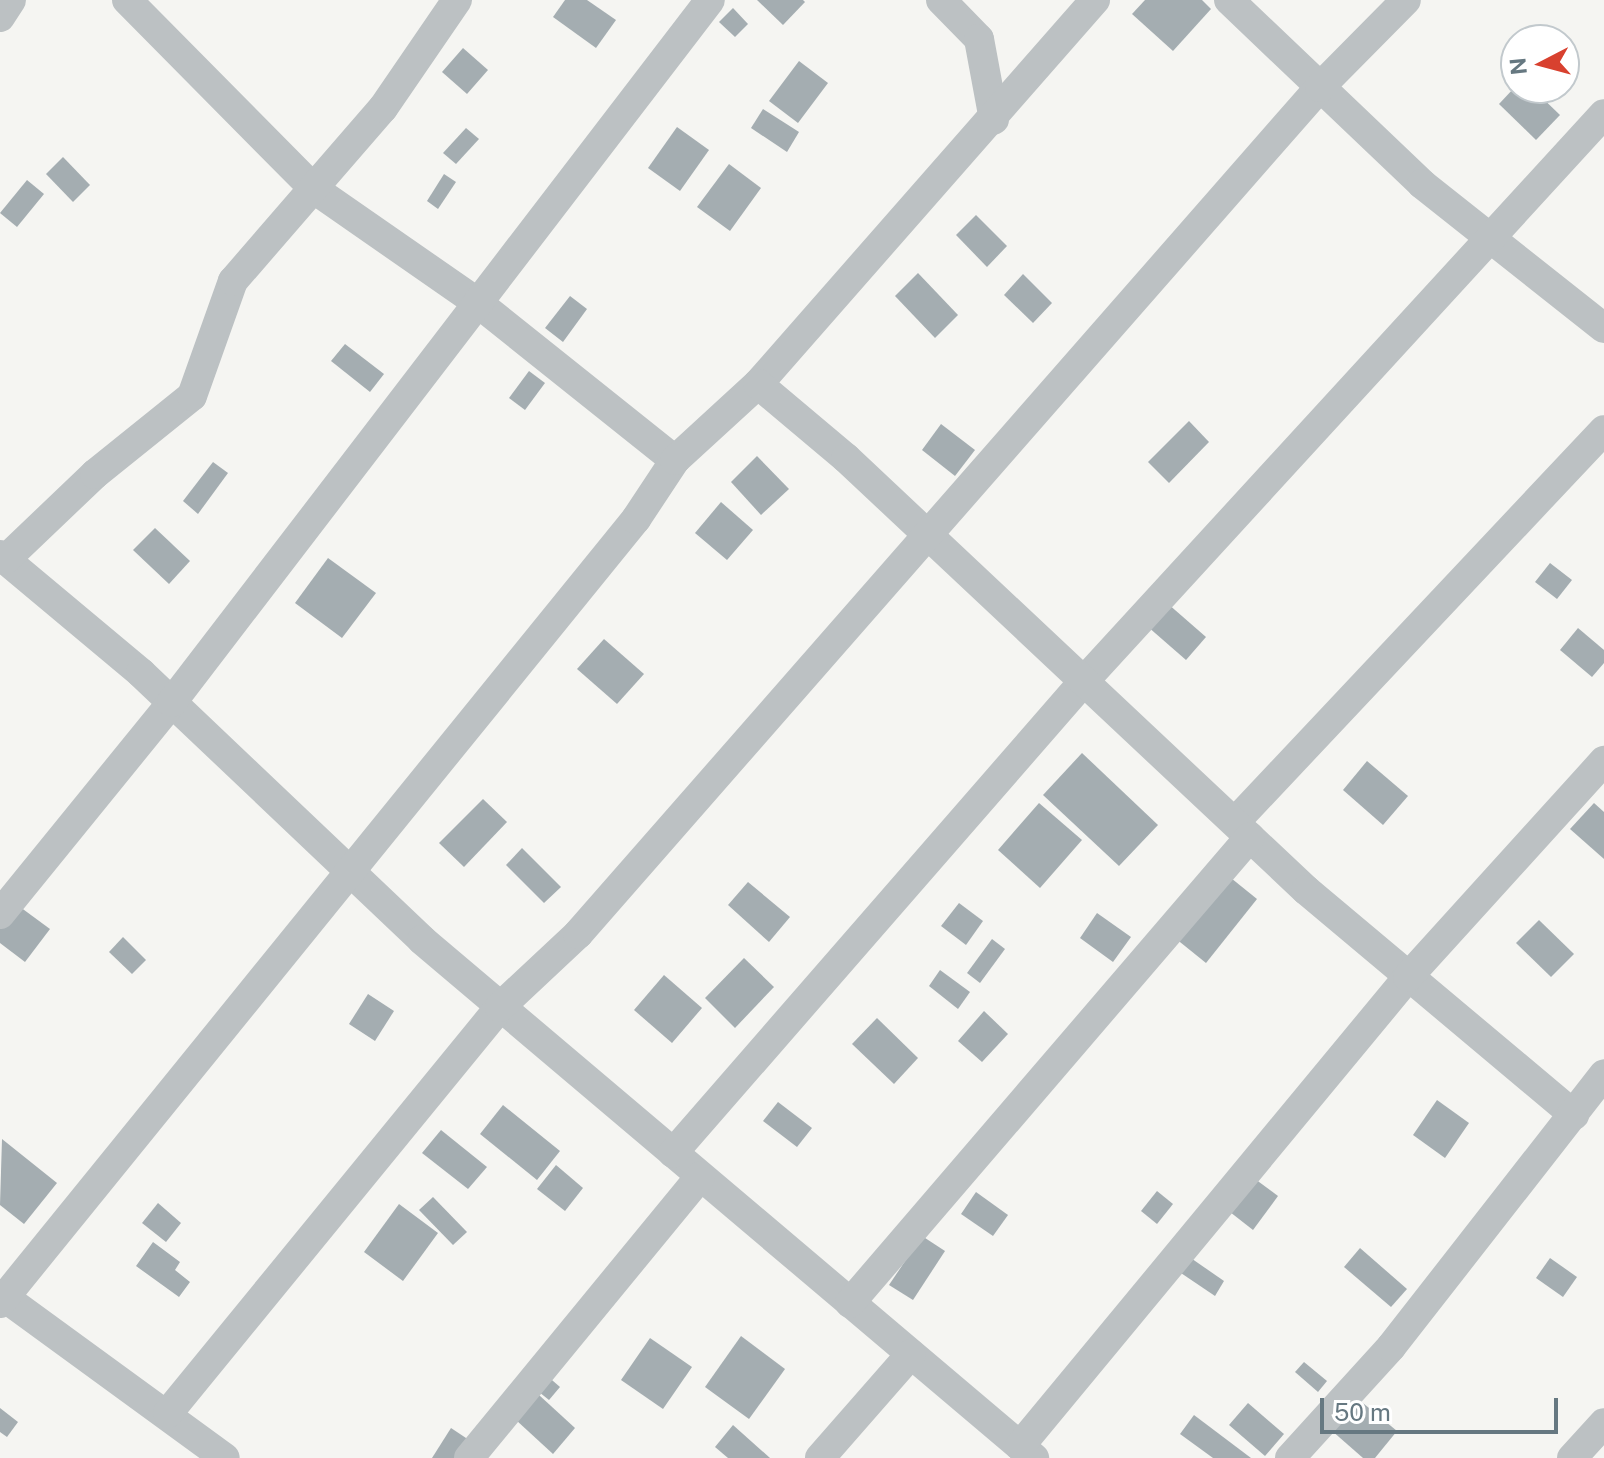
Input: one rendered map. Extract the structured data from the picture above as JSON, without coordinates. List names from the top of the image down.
{
  "scale_bar": "50 m",
  "north": "left"
}
